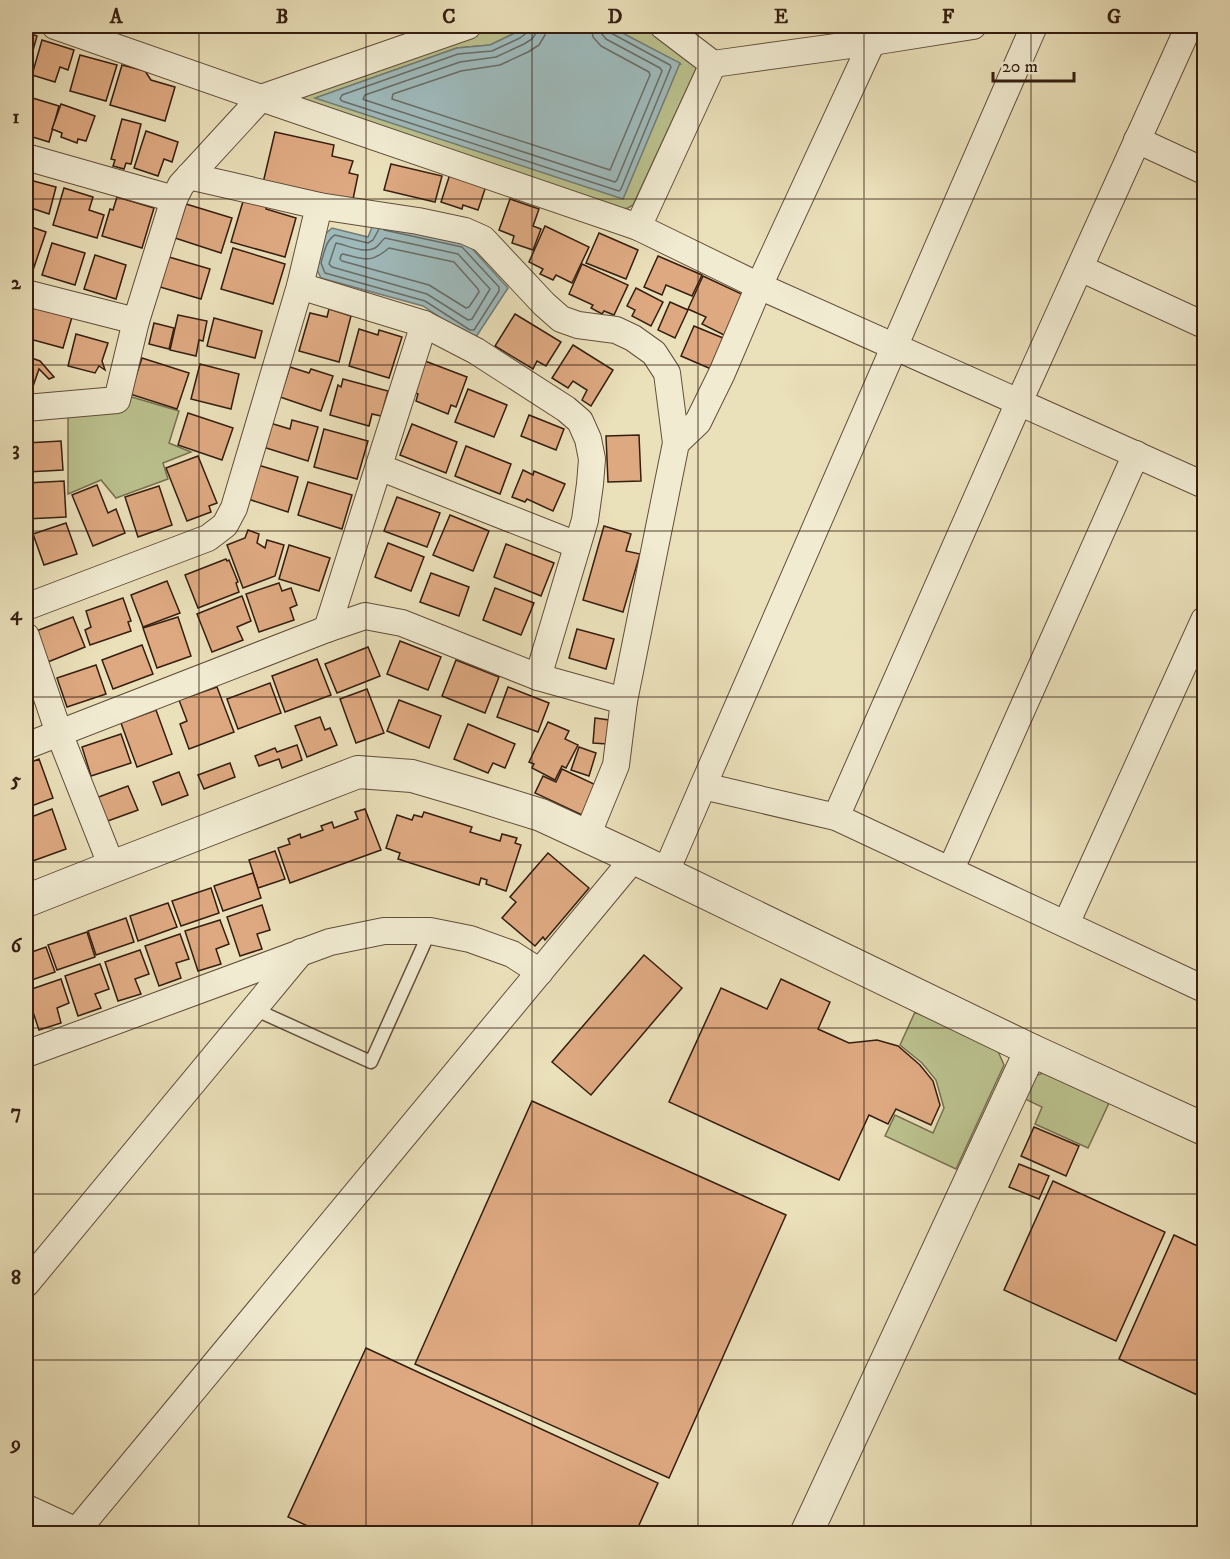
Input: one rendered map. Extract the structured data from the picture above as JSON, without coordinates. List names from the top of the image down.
{
  "scale_bar": "20 m",
  "grid": {
    "columns": [
      "A",
      "B",
      "C",
      "D",
      "E",
      "F",
      "G"
    ],
    "rows": [
      "1",
      "2",
      "3",
      "4",
      "5",
      "6",
      "7",
      "8",
      "9"
    ]
  }
}
